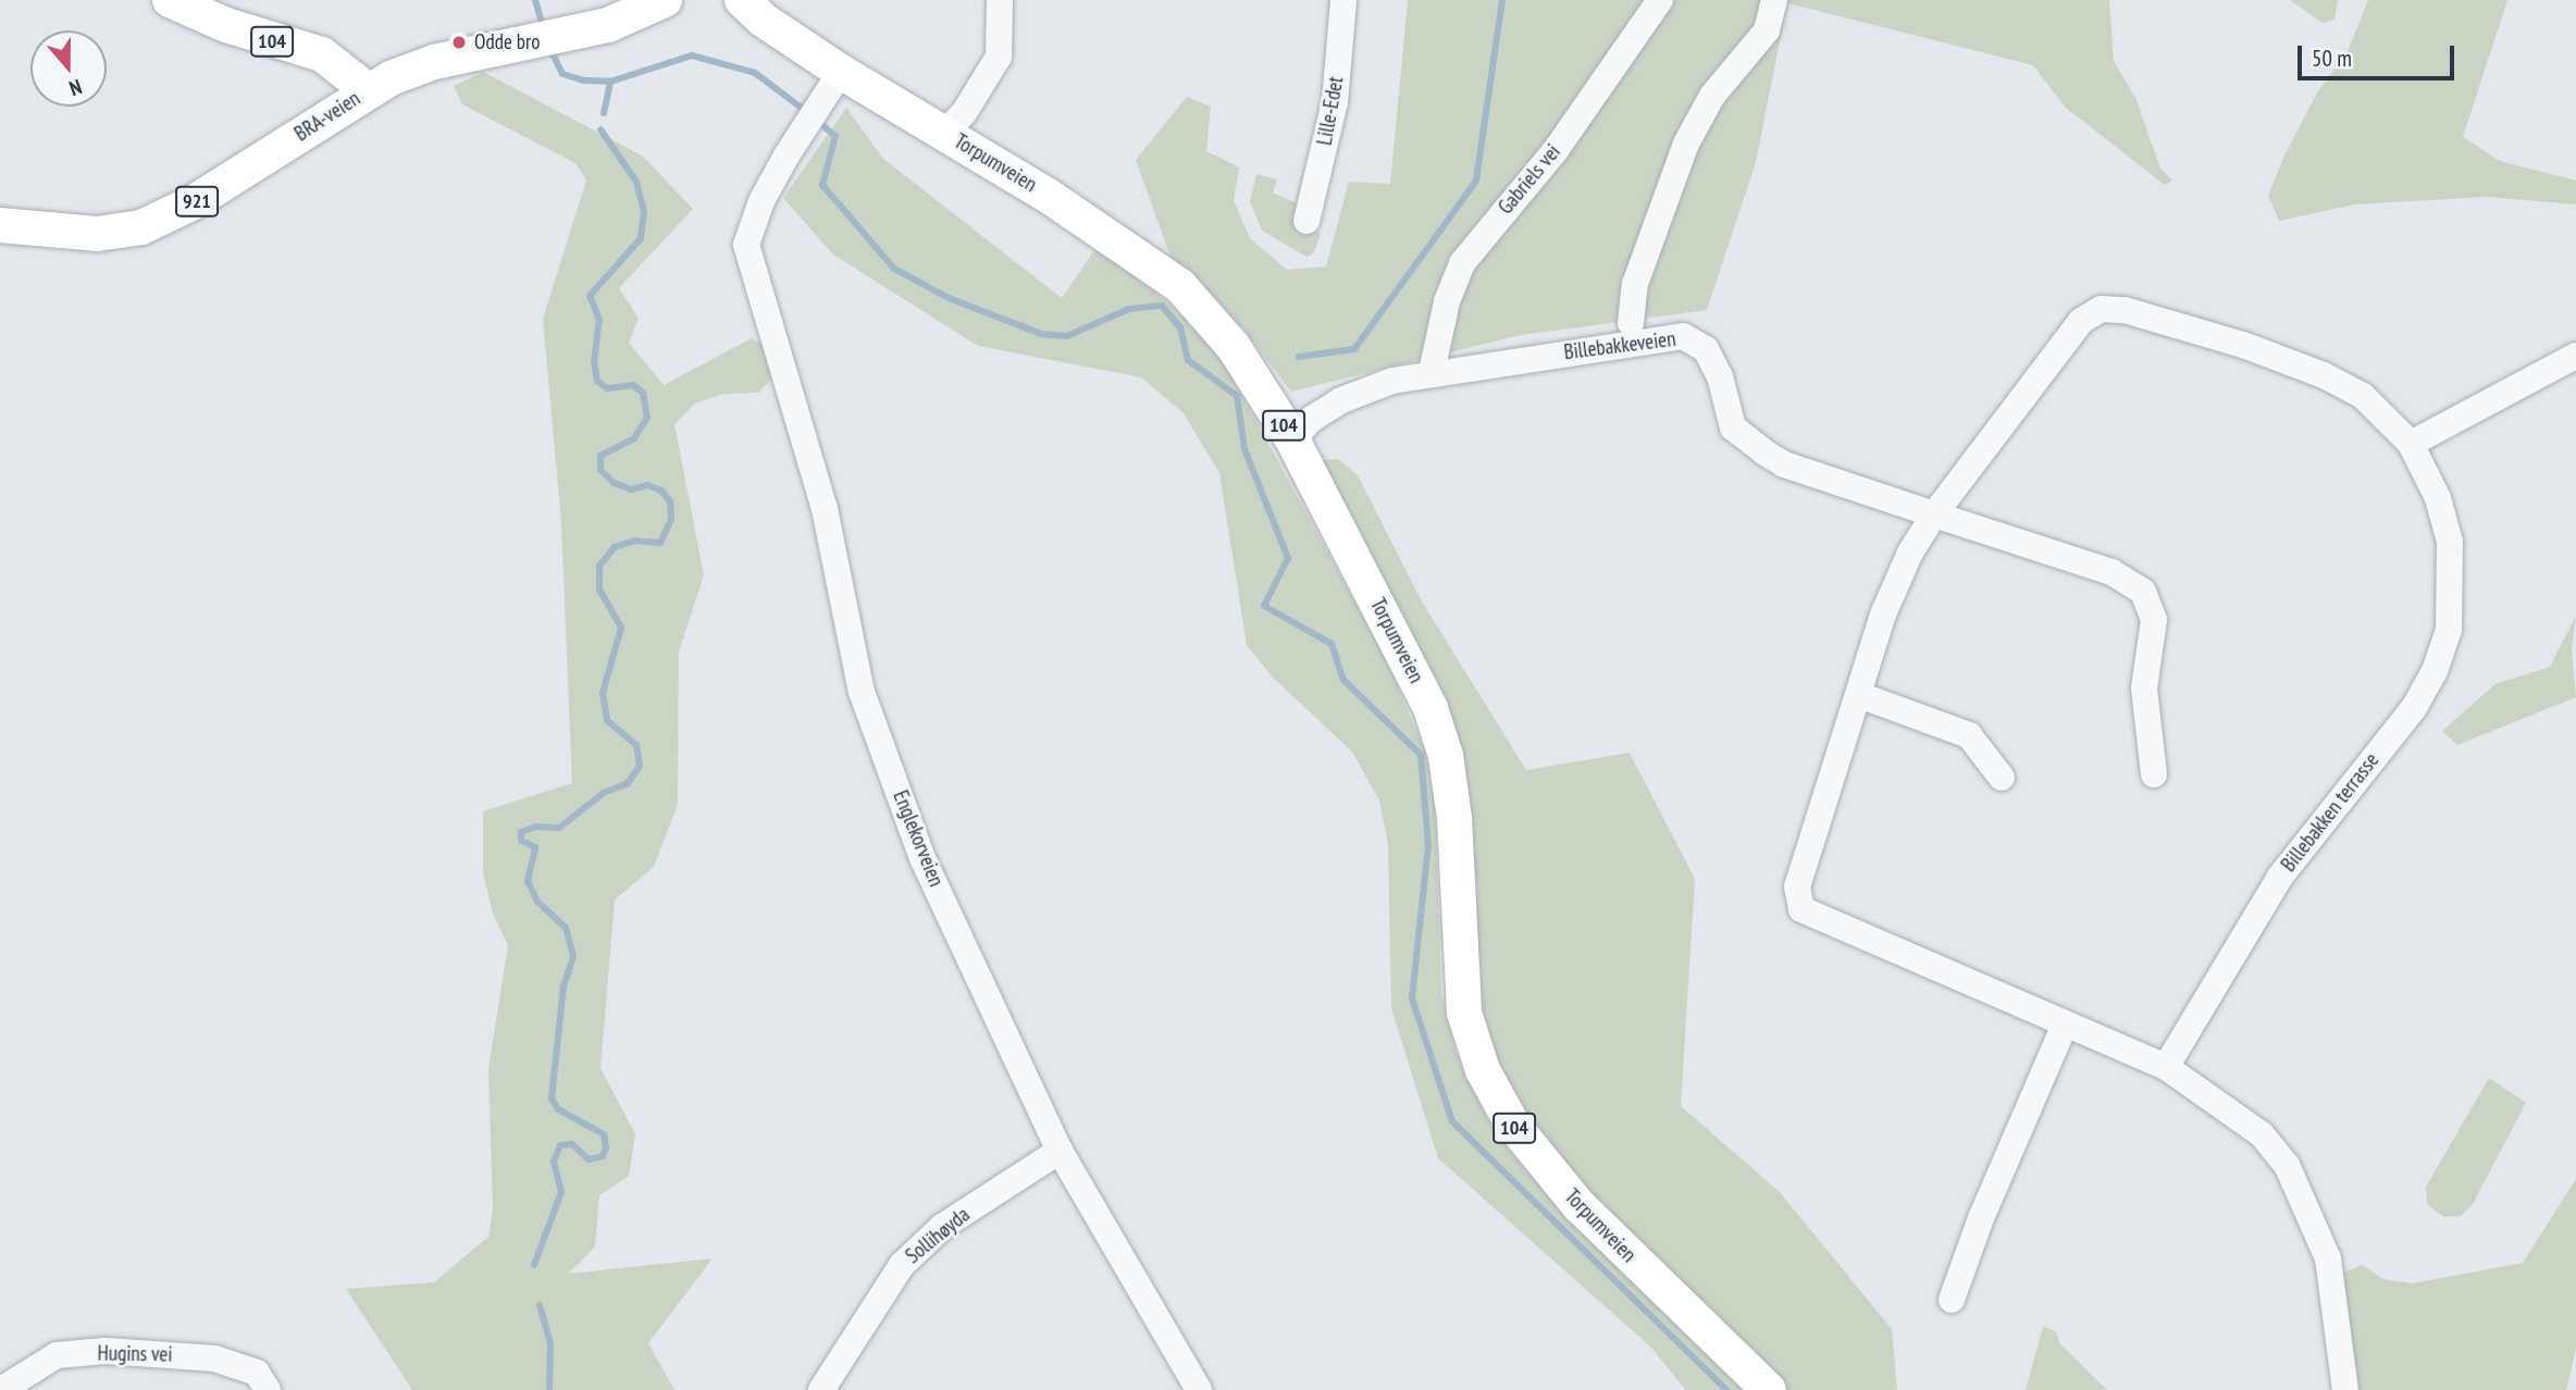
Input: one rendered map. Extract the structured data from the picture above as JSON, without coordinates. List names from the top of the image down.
{
  "streets": {
    "main road": [
      "104",
      "BRA-veien",
      "Torpumveien",
      "921"
    ],
    "street": [
      "Lille-Edet",
      "Gabriels vei",
      "Billebakkeveien",
      "Billebakken terrasse",
      "Englekorveien",
      "Sollihøyda",
      "Hugins vei"
    ]
  },
  "crossings": [
    ["104", "BRA-veien"],
    ["Torpumveien", "Billebakkeveien"],
    ["Torpumveien", "Englekorveien"],
    ["Gabriels vei", "Billebakkeveien"],
    ["Billebakkeveien", "Billebakken terrasse"],
    ["Englekorveien", "Sollihøyda"]
  ],
  "places": ["Odde bro"],
  "scale_bar": "50 m",
  "north": "bottom"
}
